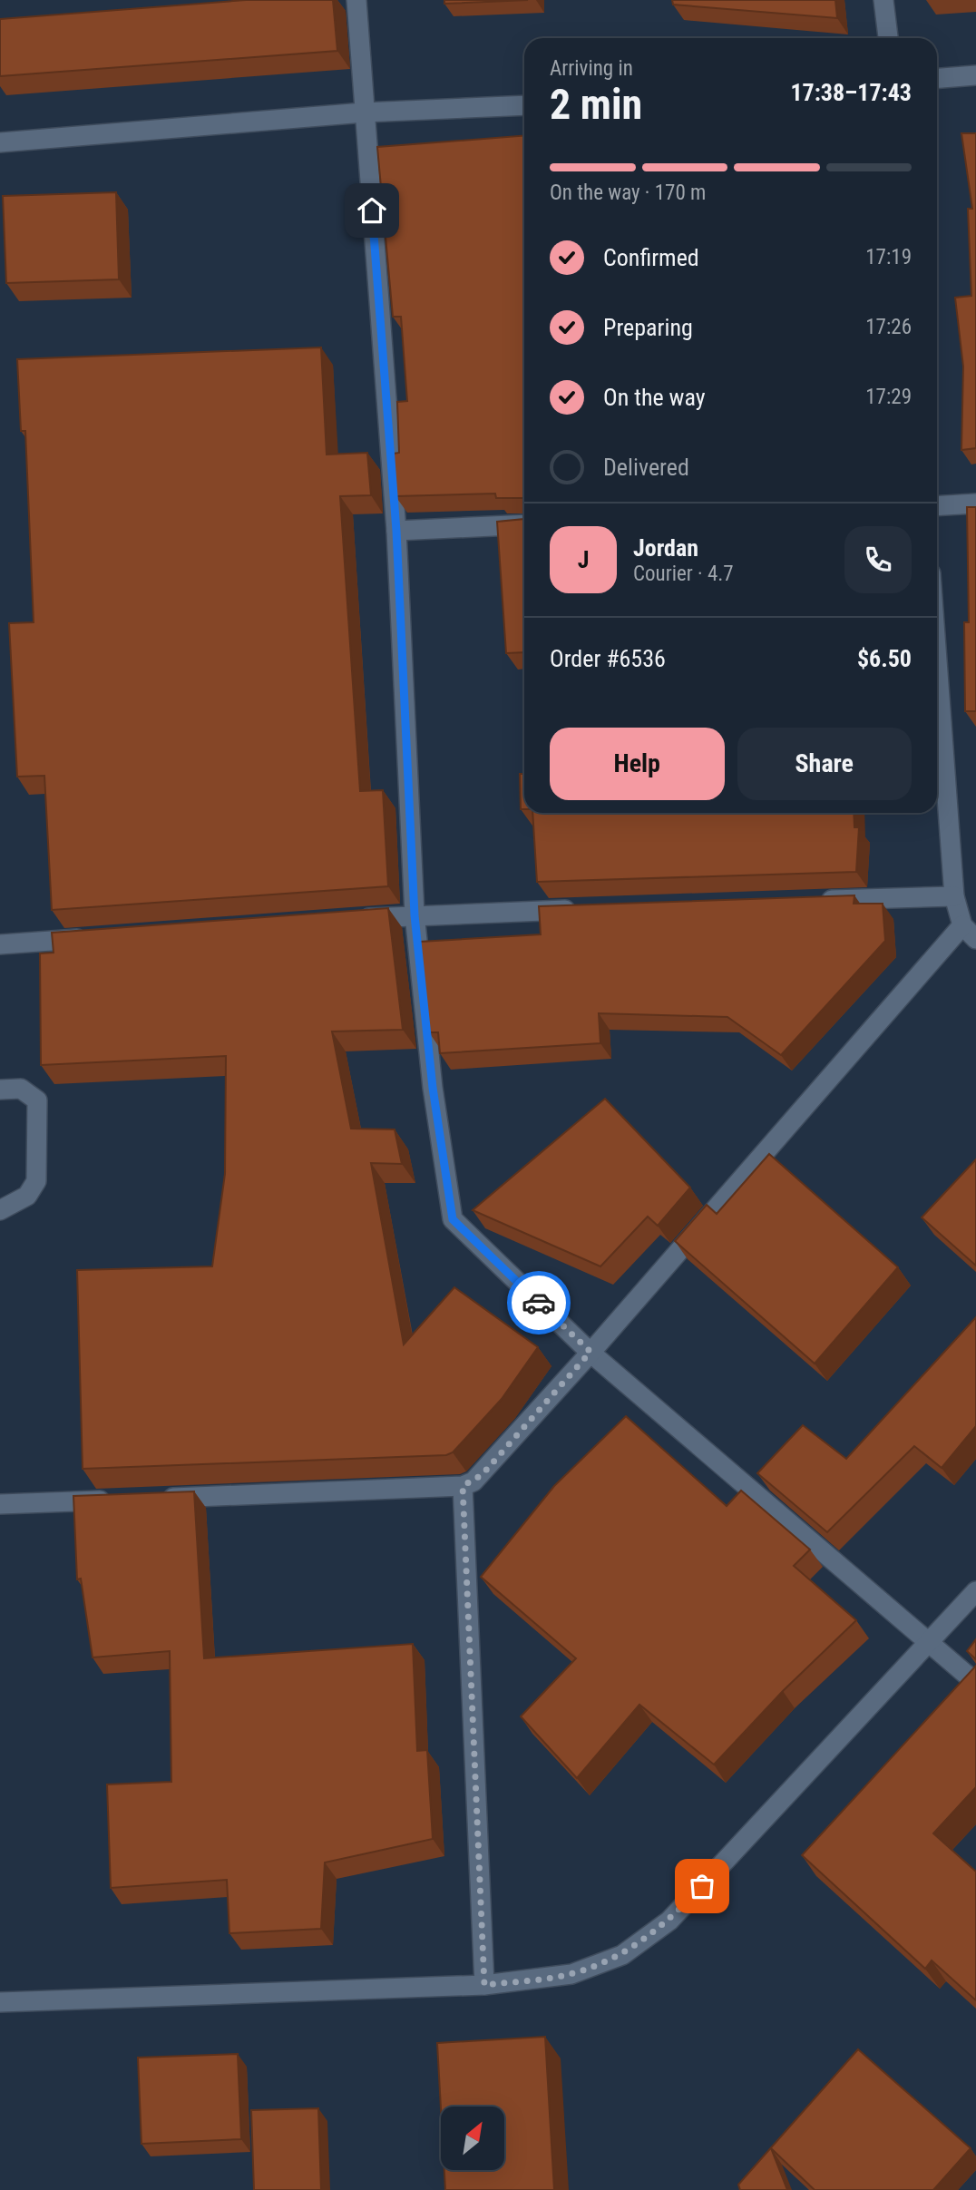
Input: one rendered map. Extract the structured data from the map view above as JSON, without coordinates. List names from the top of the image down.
{
  "north": "top right",
  "page": {
    "heading": ["2 min", "Arriving in", "17:38–17:43"],
    "panel": [
      "Jordan",
      "Courier · 4.7",
      "Order #6536",
      "$6.50"
    ],
    "bar": "On the way · 170 m",
    "list": [
      ["Confirmed", "17:19"],
      ["Preparing", "17:26"],
      ["On the way", "17:29"],
      "Delivered"
    ],
    "round": "J",
    "buttons": ["Help", "Share"]
  }
}
